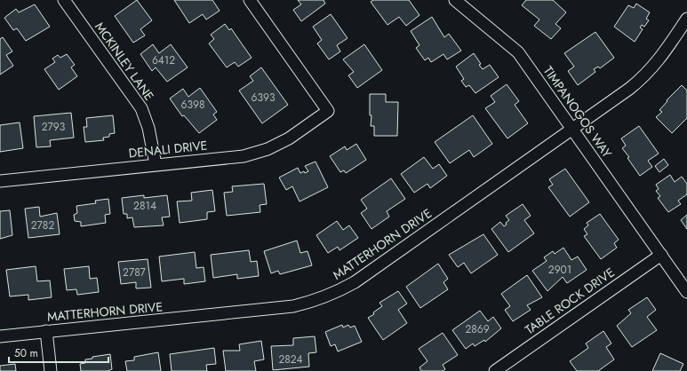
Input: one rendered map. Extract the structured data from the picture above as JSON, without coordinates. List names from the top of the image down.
{
  "streets": {
    "street": [
      "MCKINLEY LANE",
      "TIMPANOGOS WAY",
      "DENALI DRIVE",
      "MATTERHORN DRIVE",
      "TABLE ROCK DRIVE"
    ]
  },
  "crossings": [
    ["MCKINLEY LANE", "DENALI DRIVE"],
    ["TIMPANOGOS WAY", "MATTERHORN DRIVE"],
    ["TIMPANOGOS WAY", "TABLE ROCK DRIVE"]
  ],
  "house_numbers": [
    "6412",
    "6393",
    "6398",
    "2793",
    "2814",
    "2782",
    "2901",
    "2787",
    "2869",
    "2824"
  ],
  "scale_bar": "50 m"
}
